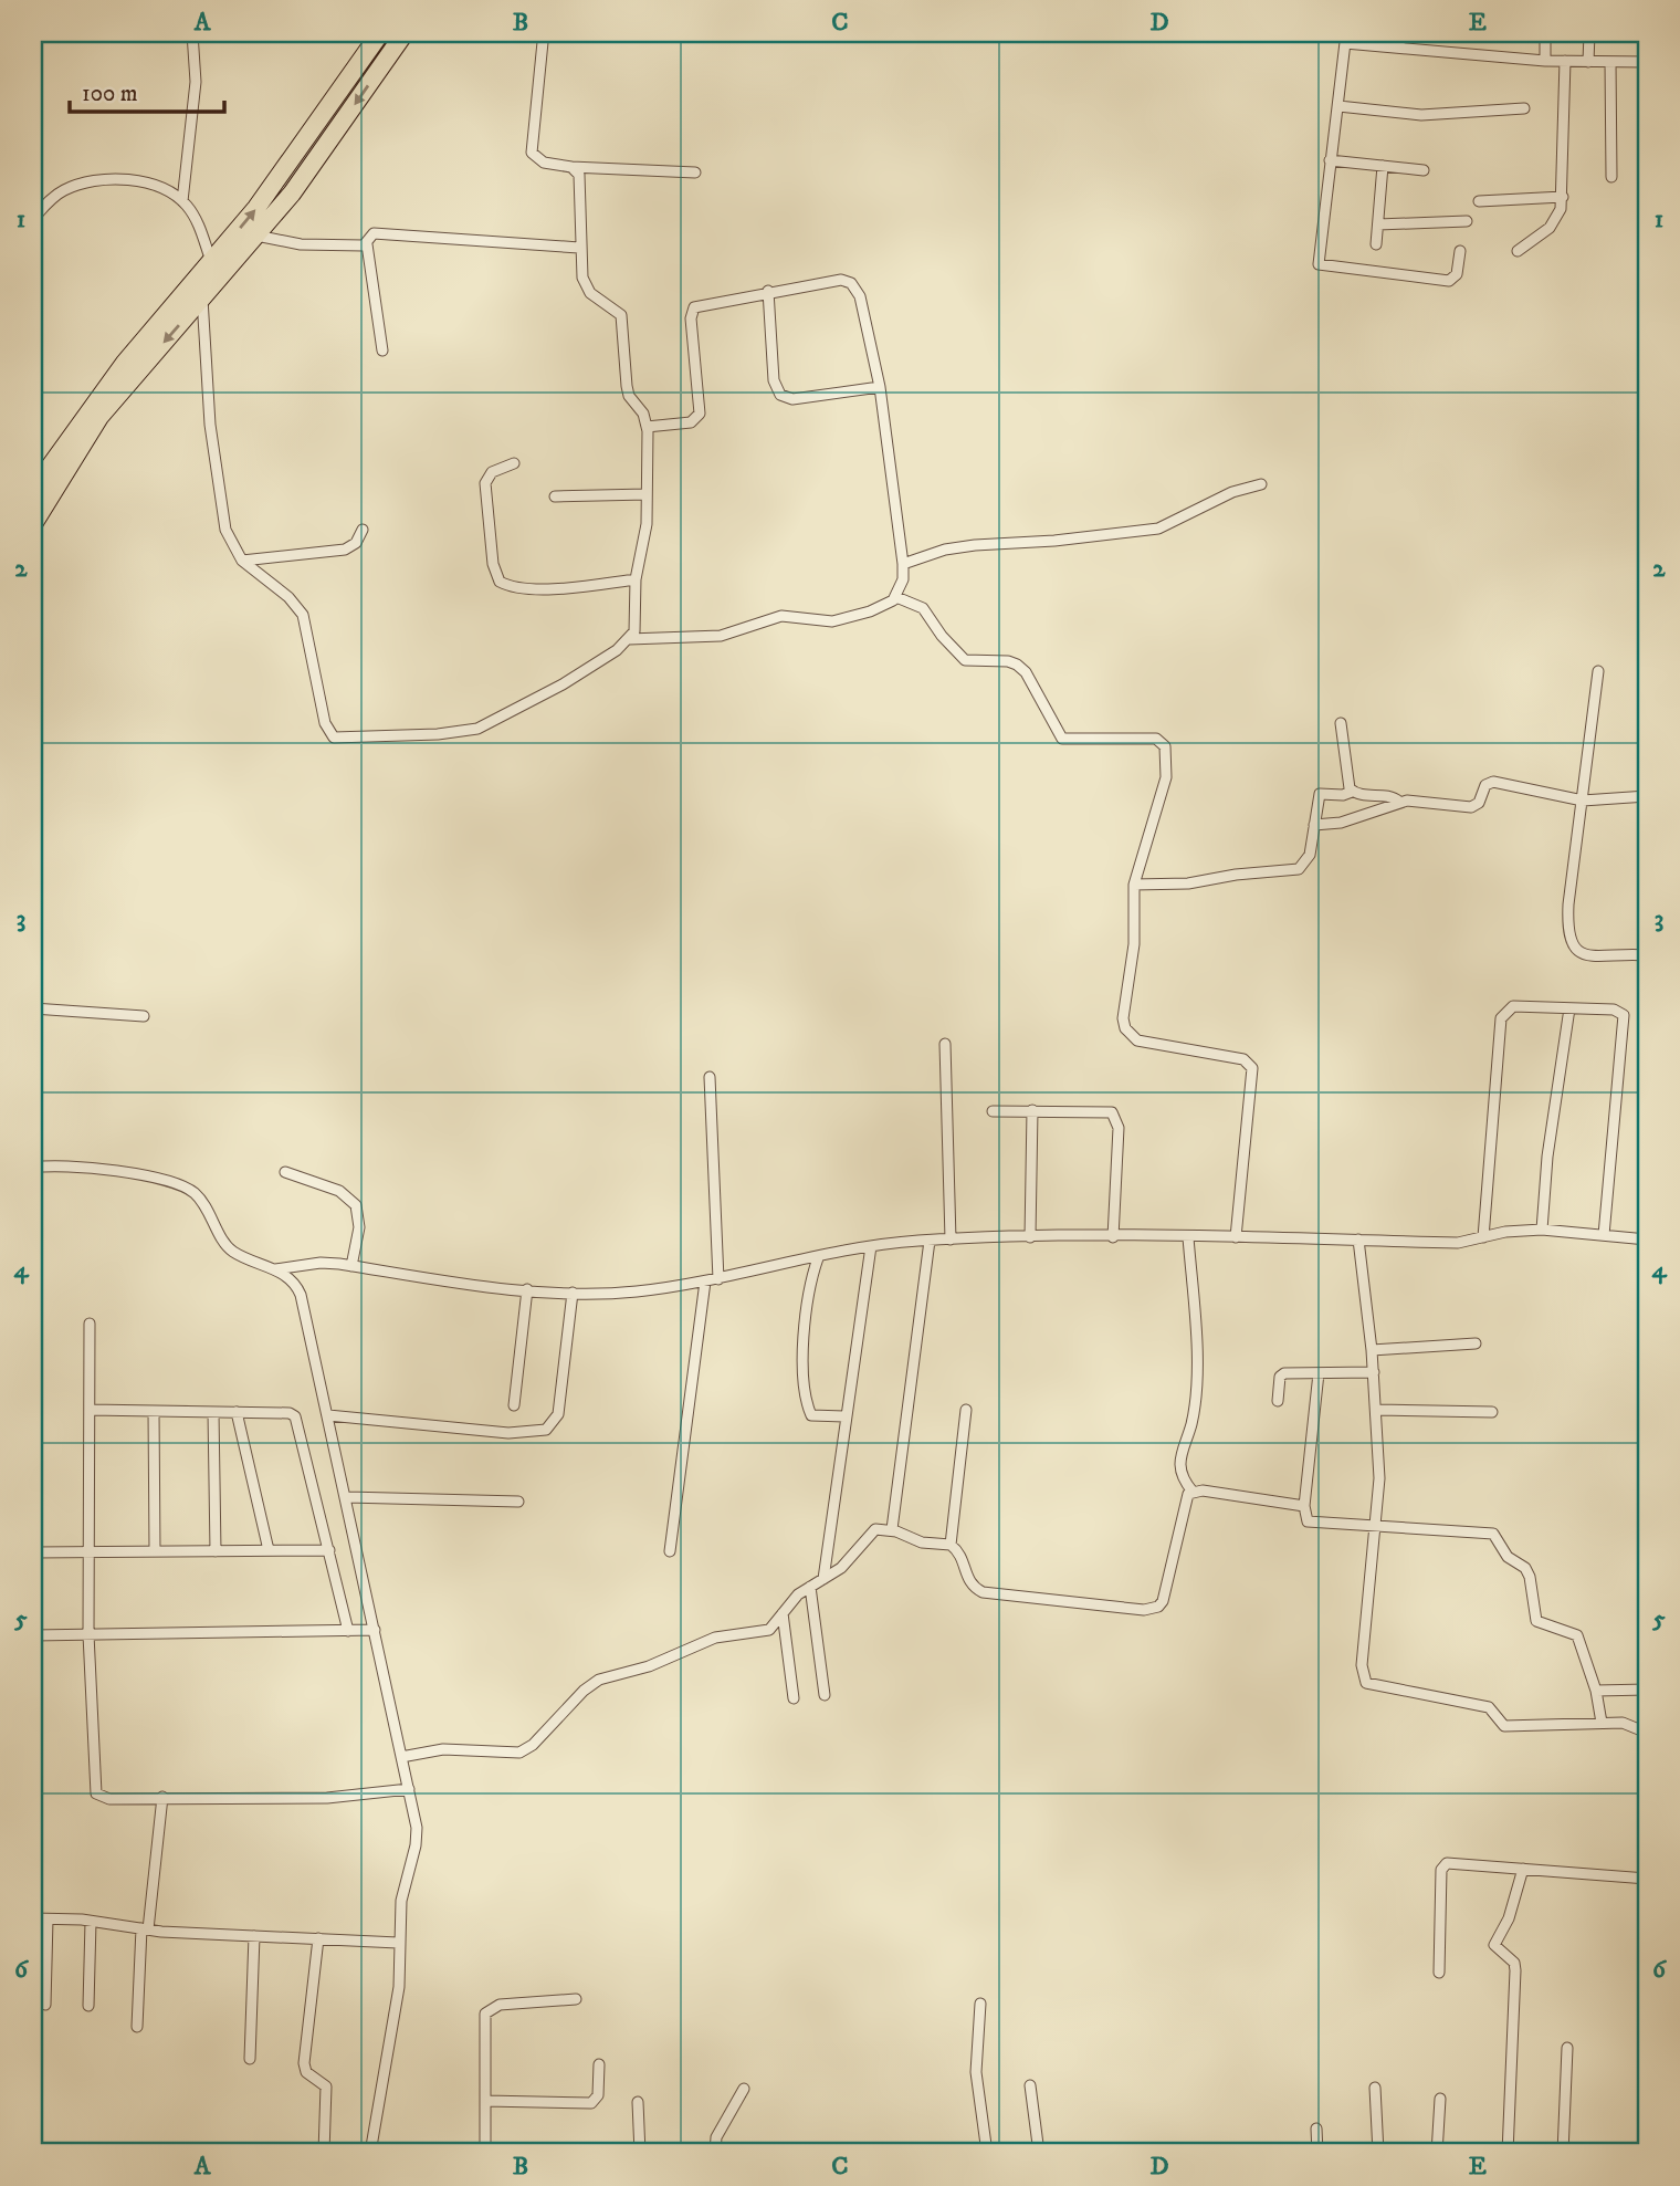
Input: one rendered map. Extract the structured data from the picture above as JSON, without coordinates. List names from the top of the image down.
{
  "scale_bar": "100 m",
  "grid": {
    "columns": [
      "A",
      "B",
      "C",
      "D",
      "E"
    ],
    "rows": [
      "1",
      "2",
      "3",
      "4",
      "5",
      "6"
    ]
  }
}
